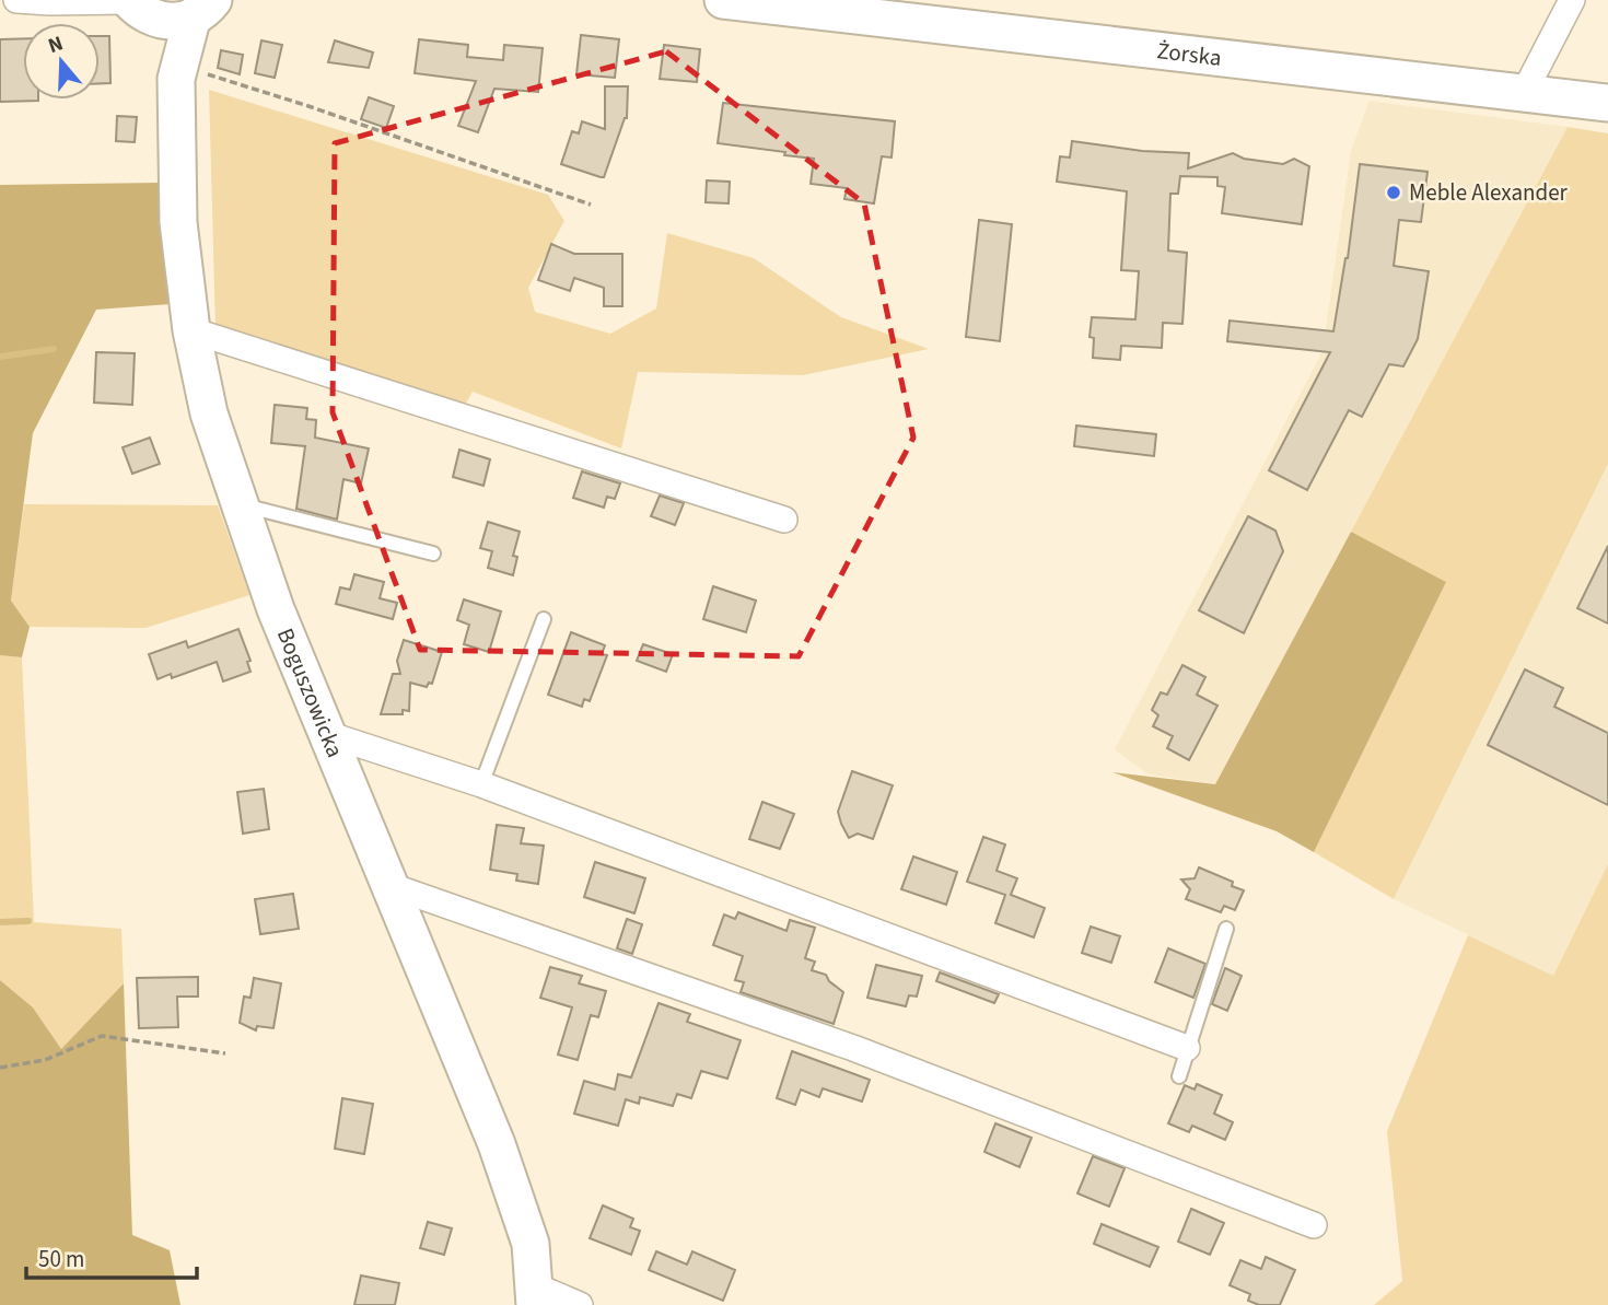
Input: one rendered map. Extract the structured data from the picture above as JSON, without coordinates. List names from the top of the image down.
{
  "streets": {
    "street": ["Żorska", "Boguszowicka"]
  },
  "places": ["Meble Alexander"],
  "scale_bar": "50 m",
  "north": "top"
}
